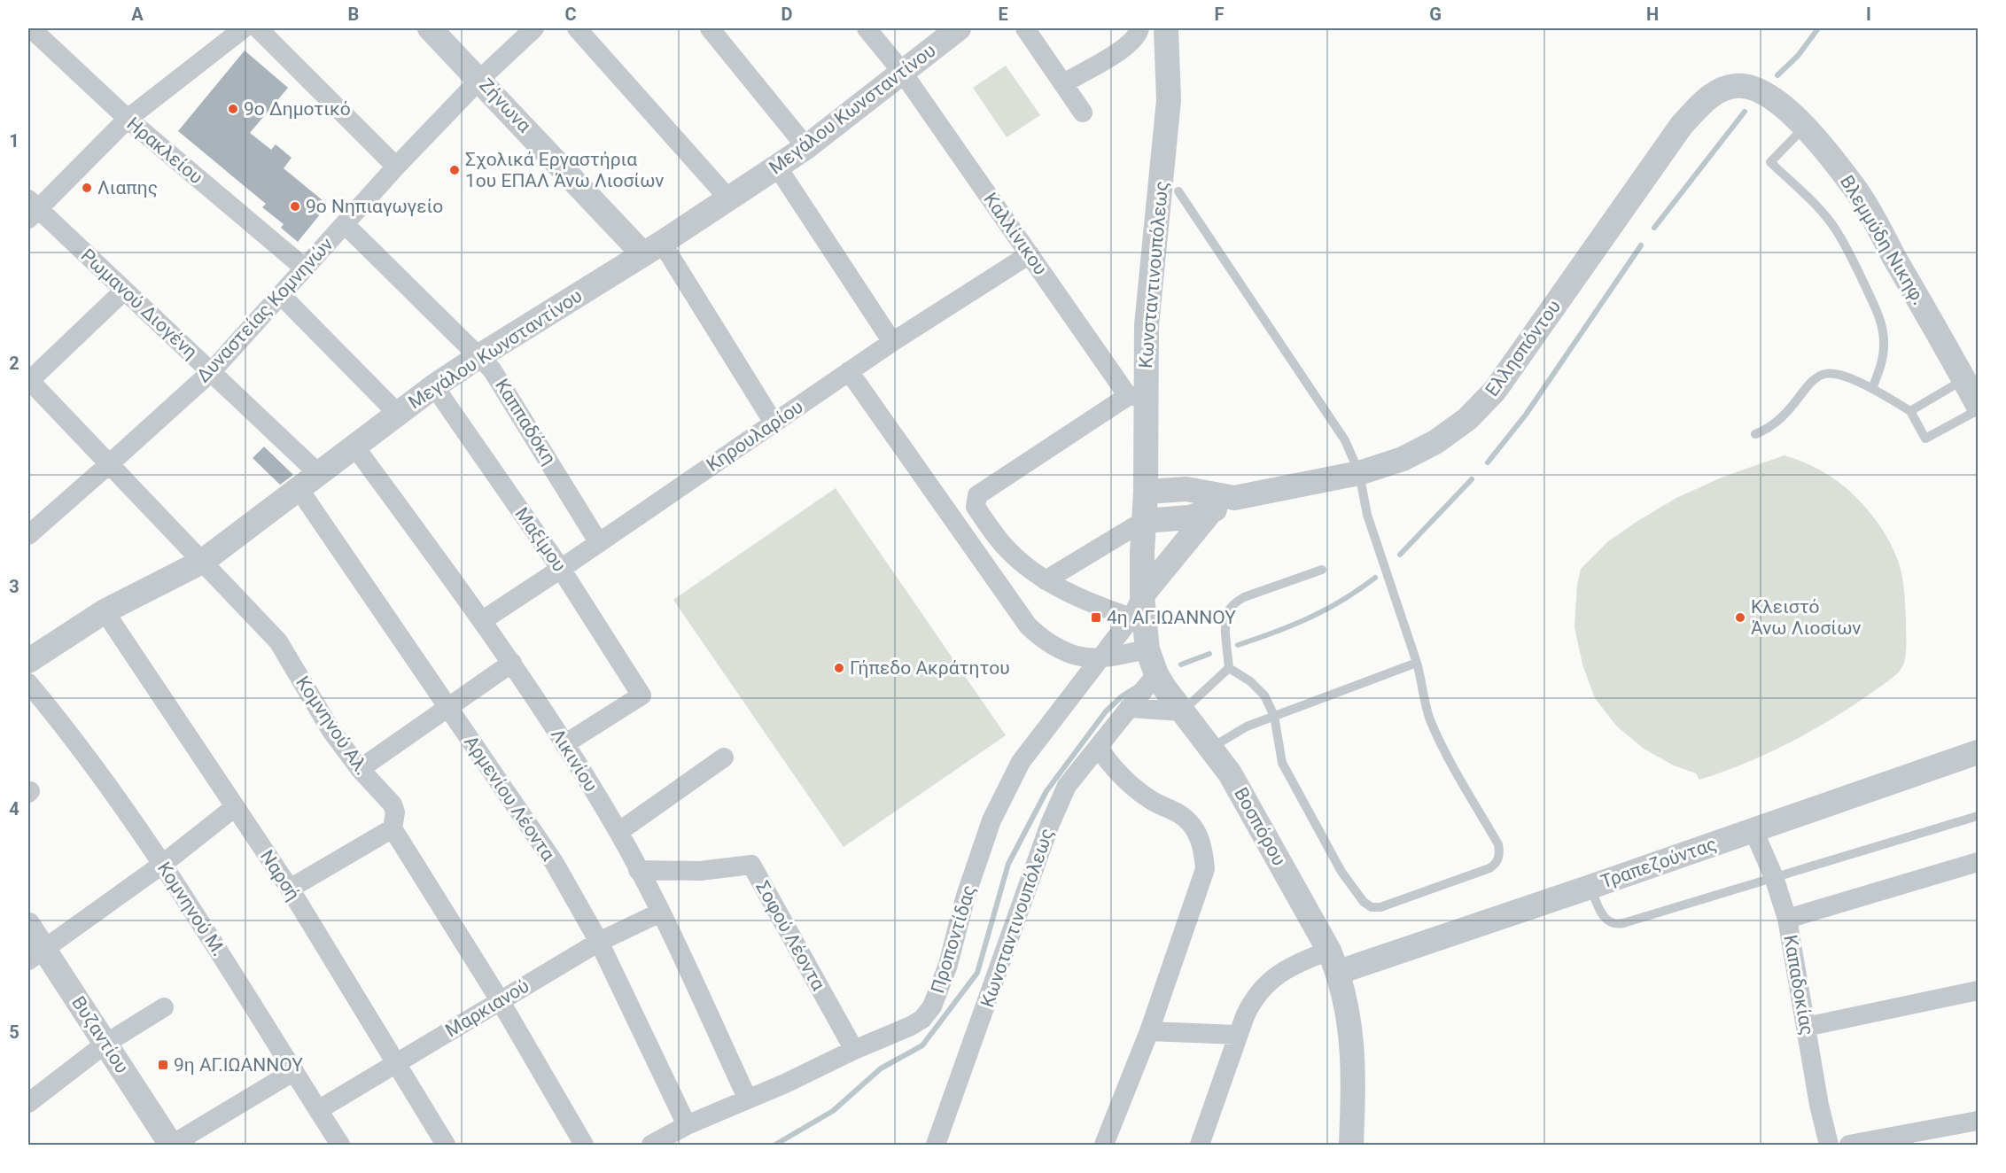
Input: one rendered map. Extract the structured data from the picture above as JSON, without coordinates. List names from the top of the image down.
{
  "streets": {
    "street": [
      "Ζήνωνα",
      "Μεγάλου Κωνσταντίνου",
      "Ηρακλείου",
      "Καλλίνικου",
      "Βλεμμύδη Νικηφ.",
      "Κωνσταντινουπόλεως",
      "Ρωμανού Διογένη",
      "Δυναστείας Κομνηνών",
      "Ελλησπόντου",
      "Καππαδόκη",
      "Κηρουλαρίου",
      "Μαξίμου",
      "Κομνηνού Αλ.",
      "Λικινίου",
      "Αρμενίου Λέοντα",
      "Βοσπόρου",
      "Τραπεζούντας",
      "Ναρσή",
      "Κομνηνού Μ.",
      "Σοφού Λέοντα",
      "Προποντίδας",
      "Καπαδοκίας",
      "Μαρκιανού",
      "Βυζαντίου"
    ]
  },
  "crossings": [
    ["Ζήνωνα", "Μεγάλου Κωνσταντίνου"],
    ["Ζήνωνα", "Δυναστείας Κομνηνών"],
    ["Μεγάλου Κωνσταντίνου", "Καλλίνικου"],
    ["Μεγάλου Κωνσταντίνου", "Ρωμανού Διογένη"],
    ["Μεγάλου Κωνσταντίνου", "Καππαδόκη"],
    ["Μεγάλου Κωνσταντίνου", "Μαξίμου"],
    ["Μεγάλου Κωνσταντίνου", "Κομνηνού Αλ."],
    ["Μεγάλου Κωνσταντίνου", "Λικινίου"],
    ["Μεγάλου Κωνσταντίνου", "Αρμενίου Λέοντα"],
    ["Μεγάλου Κωνσταντίνου", "Ναρσή"],
    ["Ηρακλείου", "Δυναστείας Κομνηνών"],
    ["Καλλίνικου", "Κωνσταντινουπόλεως"],
    ["Καλλίνικου", "Κηρουλαρίου"],
    ["Βλεμμύδη Νικηφ.", "Ελλησπόντου"],
    ["Κωνσταντινουπόλεως", "Ελλησπόντου"],
    ["Κωνσταντινουπόλεως", "Βοσπόρου"],
    ["Ρωμανού Διογένη", "Δυναστείας Κομνηνών"],
    ["Δυναστείας Κομνηνών", "Καππαδόκη"],
    ["Δυναστείας Κομνηνών", "Κομνηνού Αλ."],
    ["Ελλησπόντου", "Βοσπόρου"],
    ["Καππαδόκη", "Κηρουλαρίου"],
    ["Κηρουλαρίου", "Μαξίμου"],
    ["Κηρουλαρίου", "Λικινίου"],
    ["Μαξίμου", "Λικινίου"],
    ["Κομνηνού Αλ.", "Μαρκιανού"],
    ["Λικινίου", "Σοφού Λέοντα"],
    ["Λικινίου", "Προποντίδας"],
    ["Λικινίου", "Μαρκιανού"],
    ["Αρμενίου Λέοντα", "Προποντίδας"],
    ["Αρμενίου Λέοντα", "Μαρκιανού"],
    ["Βοσπόρου", "Τραπεζούντας"],
    ["Βοσπόρου", "Προποντίδας"],
    ["Τραπεζούντας", "Καπαδοκίας"],
    ["Ναρσή", "Μαρκιανού"],
    ["Κομνηνού Μ.", "Μαρκιανού"],
    ["Σοφού Λέοντα", "Προποντίδας"]
  ],
  "places": {
    "other": [
      "9ο Δημοτικό",
      "Σχολικά Εργαστήρια 1ου ΕΠΑΛ Άνω Λιοσίων",
      "Λιαπης",
      "9ο Νηπιαγωγείο",
      "Κλειστό Άνω Λιοσίων",
      "Γήπεδο Ακράτητου"
    ],
    "transit": ["4η ΑΓ.ΙΩΑΝΝΟΥ", "9η ΑΓ.ΙΩΑΝΝΟΥ"]
  },
  "grid": {
    "columns": [
      "A",
      "B",
      "C",
      "D",
      "E",
      "F",
      "G",
      "H",
      "I"
    ],
    "rows": [
      "1",
      "2",
      "3",
      "4",
      "5"
    ]
  }
}
